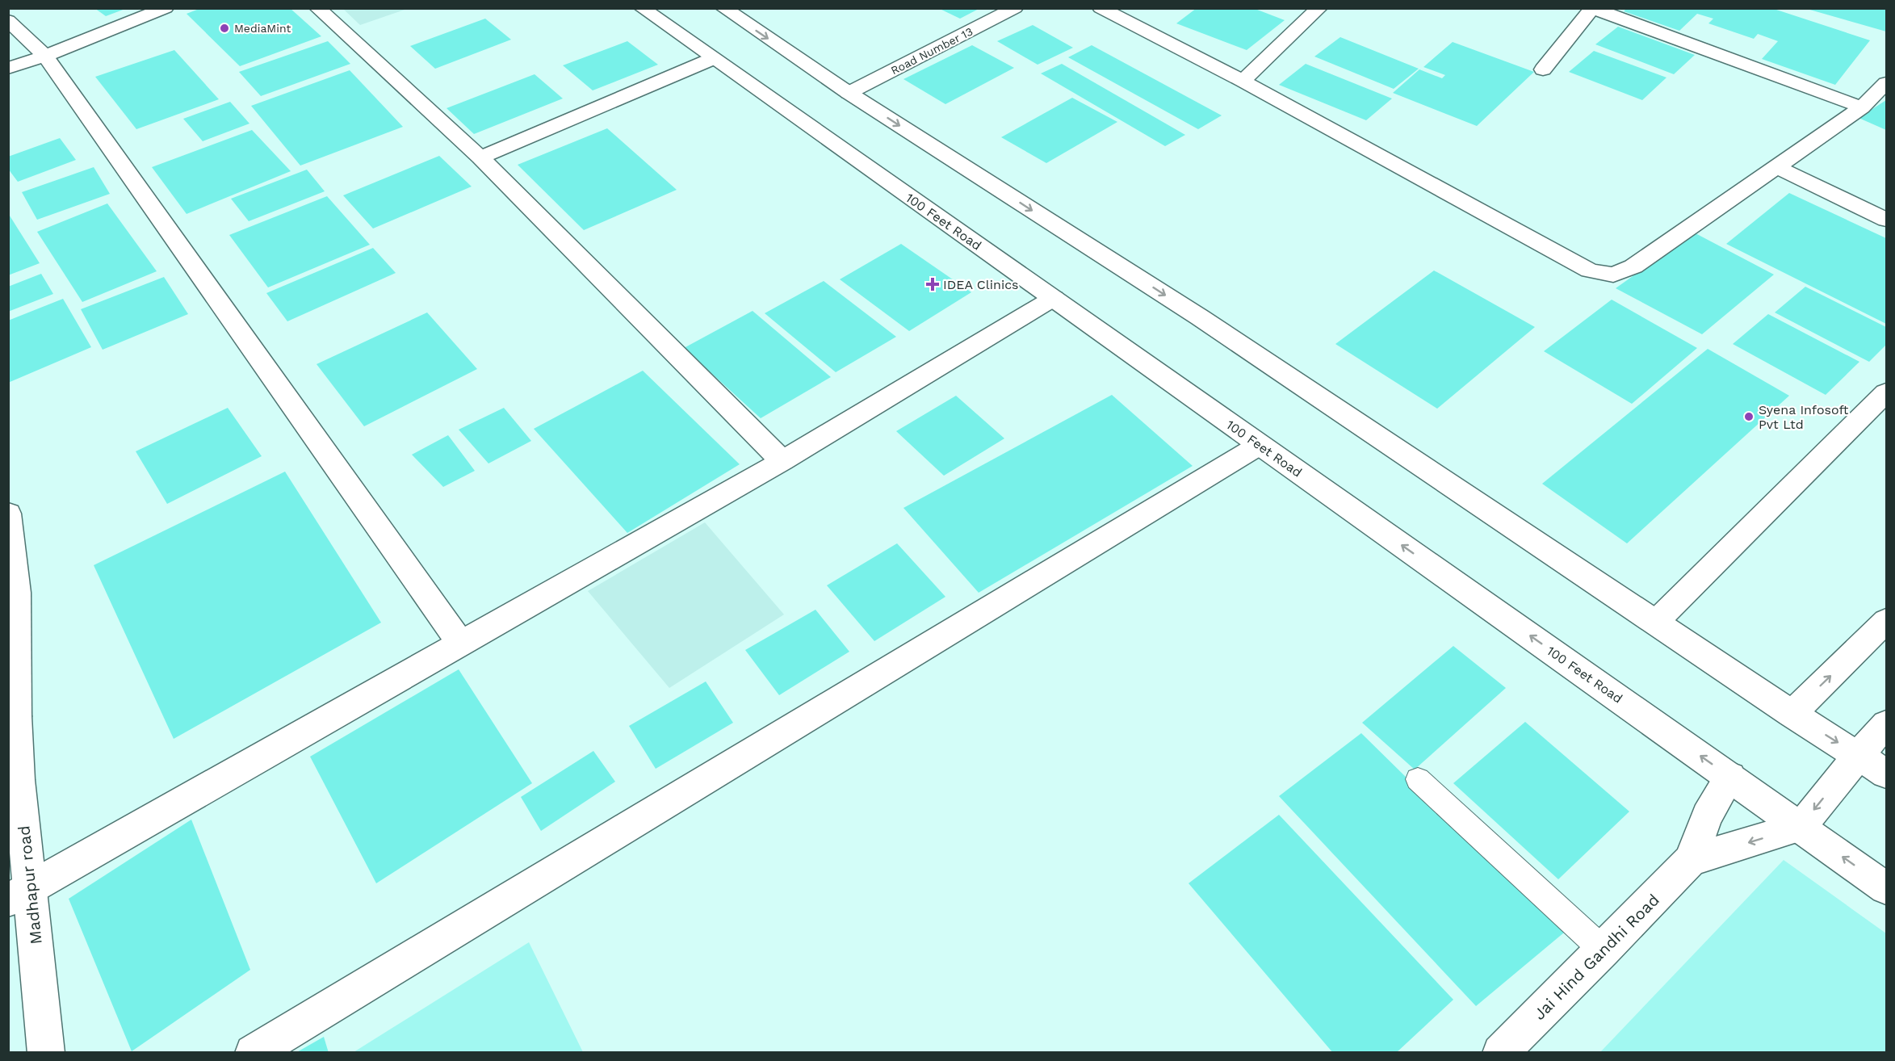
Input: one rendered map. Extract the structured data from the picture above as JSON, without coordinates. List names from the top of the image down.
{
  "streets": {
    "street": [
      "Road Number 13",
      "100 Feet Road",
      "Madhapur road",
      "Jai Hind Gandhi Road"
    ]
  },
  "places": {
    "other": ["MediaMint", "Syena Infosoft Pvt Ltd"],
    "health": ["IDEA Clinics"]
  }
}
